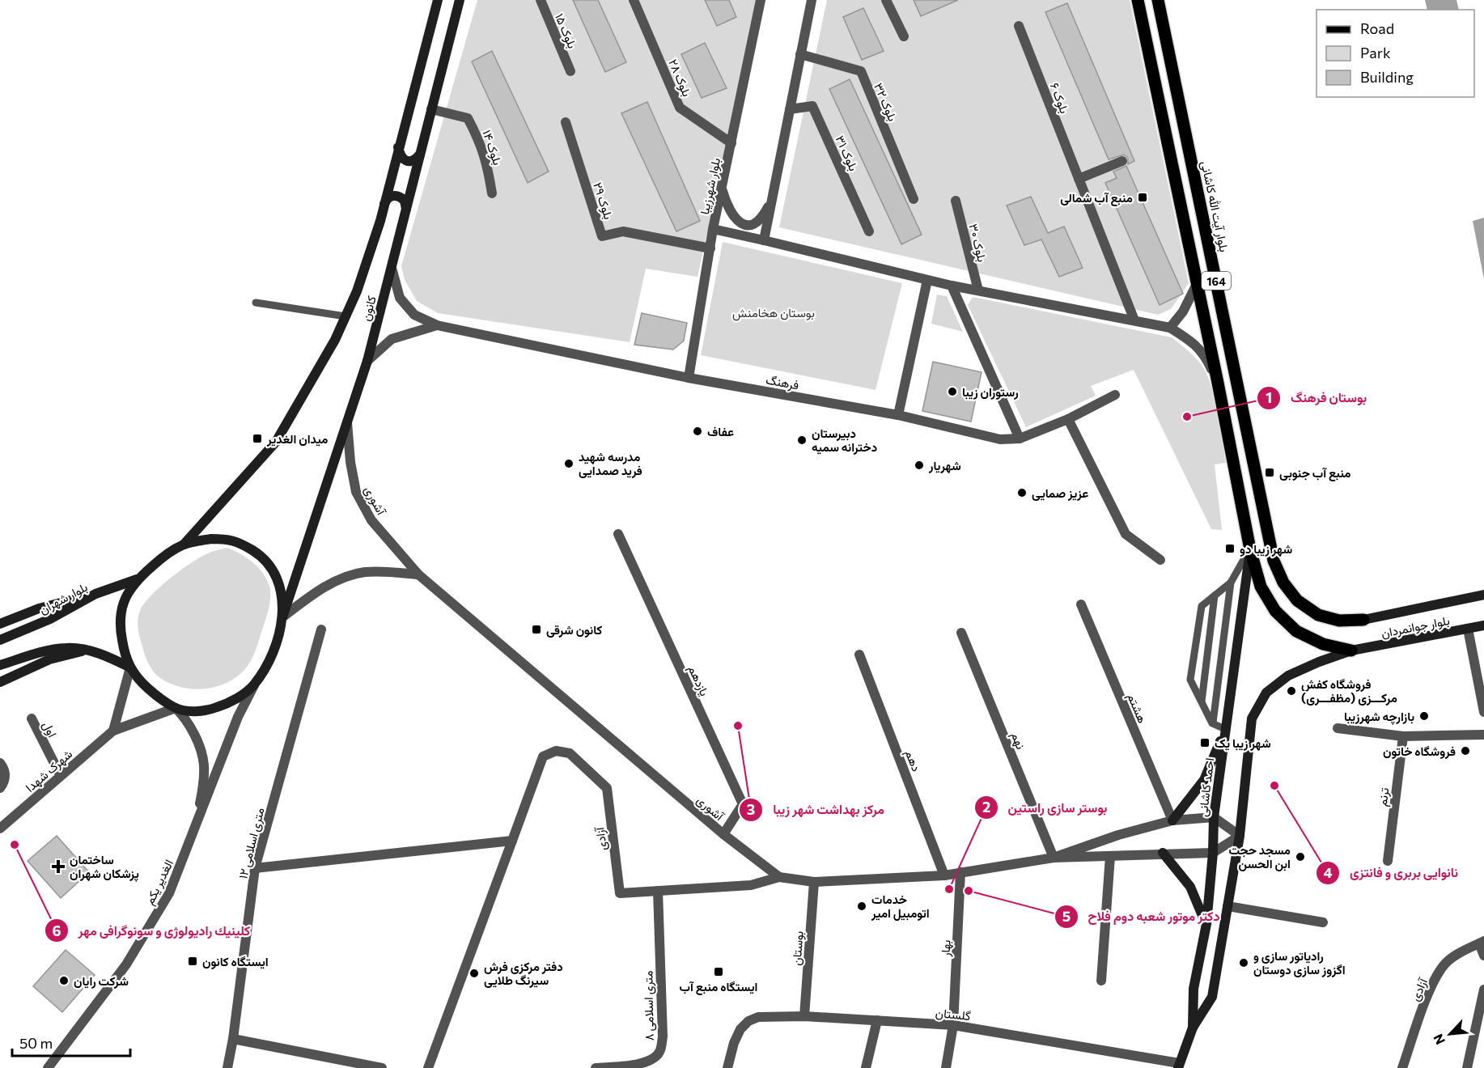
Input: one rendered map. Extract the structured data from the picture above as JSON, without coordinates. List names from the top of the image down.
{
  "streets": {
    "main road": [
      "بلوار آیت الله کاشانی",
      "164",
      "کانون",
      "بلوار شهران",
      "بلوار جوانمردان",
      "احمد کاشانی"
    ],
    "street": [
      "بلوک ۱۵",
      "بلوک ۲۸",
      "بلوک ۶",
      "بلوک ۳۲",
      "بلوک ۱۴",
      "بلوک ۳۱",
      "بلوار شهرزیبا",
      "بلوک ۲۹",
      "بلوک ۳۰",
      "فرهنگ",
      "آشوری",
      "یازدهم",
      "هشتم",
      "اول",
      "نهم",
      "دهم",
      "شهرک شهدا",
      "ترنم",
      "آزادی",
      "۱۲ متری اسلامی",
      "الغدیر یکم",
      "بوستان",
      "بهار",
      "۸ متری اسلامی",
      "گلستان"
    ]
  },
  "crossings": [
    ["بلوک ۲۸", "بلوار شهرزیبا"],
    ["بلوک ۱۴", "کانون"],
    ["بلوار شهرزیبا", "بلوک ۲۹"],
    ["بلوار شهرزیبا", "فرهنگ"],
    ["بلوار آیت الله کاشانی", "بلوار جوانمردان"],
    ["164", "احمد کاشانی"],
    ["کانون", "فرهنگ"],
    ["کانون", "آشوری"],
    ["کانون", "بلوار شهران"],
    ["کانون", "الغدیر یکم"],
    ["آشوری", "یازدهم"],
    ["آشوری", "نهم"],
    ["آشوری", "دهم"],
    ["آشوری", "آزادی"],
    ["آشوری", "بوستان"],
    ["آشوری", "بهار"],
    ["بلوار شهران", "الغدیر یکم"],
    ["بلوار جوانمردان", "احمد کاشانی"],
    ["اول", "شهرک شهدا"],
    ["احمد کاشانی", "گلستان"],
    ["آزادی", "۸ متری اسلامی"],
    ["بوستان", "گلستان"],
    ["بهار", "گلستان"]
  ],
  "parks": ["بوستان هخامنش"],
  "places": {
    "transit": [
      "منبع آب شمالی",
      "میدان الغدیر",
      "منبع آب جنوبی",
      "شهر زیبا دو",
      "کانون شرقی",
      "شهر زیبا یک",
      "ایستگاه کانون",
      "ایستگاه منبع آب"
    ],
    "other": [
      "رستوران زیبا",
      "بوستان فرهنگ",
      "عفاف",
      "دبیرستان دخترانه سمیه",
      "مدرسه شهید فرید صمدایی",
      "شهریار",
      "عزیز صمایی",
      "فروشگاه کفش مرکـــزی (مظفـــری)",
      "بازارچه شهرزیبا",
      "مرکز بهداشت شهر زیبا",
      "فروشگاه خاتون",
      "نانوایی بربری و فانتزی",
      "كلینیك رادیولوژی و سونوگرافی مهر",
      "مسجد حجت ابن الحسن",
      "بوستر سازی راستین",
      "دکتر موتور شعبه دوم فلاح",
      "خدمات اتومبیل امیر",
      "رادیاتور سازی و اگزوز سازی دوستان",
      "دفتر مرکزی فرش سیرنگ طلایی",
      "شرکت رایان"
    ],
    "health": ["ساختمان پزشکان شهران"]
  },
  "legend": ["Road", "Park", "Building"],
  "scale_bar": "50 m",
  "north": "bottom left"
}
